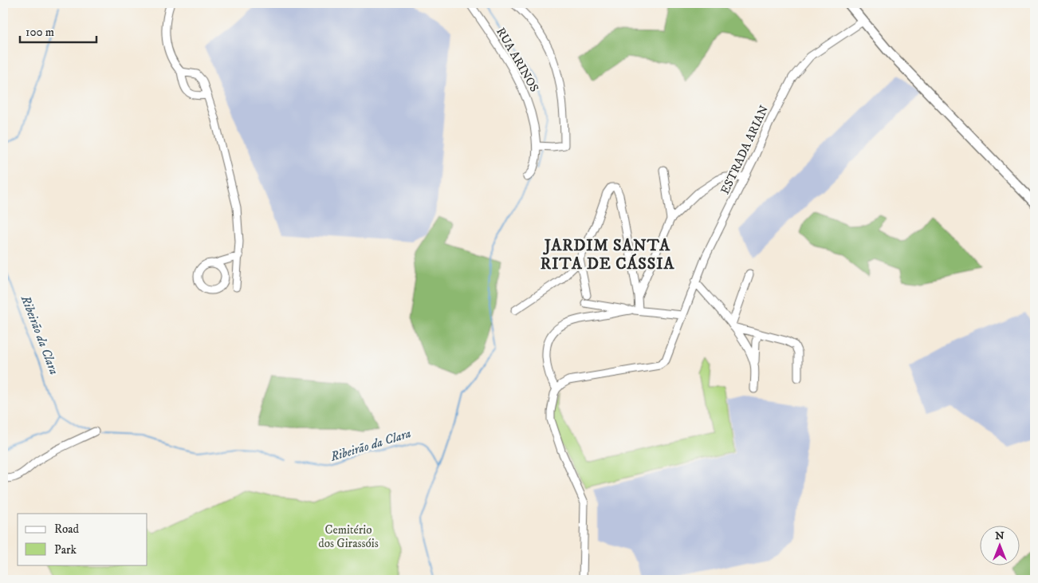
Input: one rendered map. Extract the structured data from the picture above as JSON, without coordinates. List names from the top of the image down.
{
  "streets": {
    "street": ["RUA ARINOS", "ESTRADA ARIAN"]
  },
  "districts": ["JARDIM SANTA RITA DE CÁSSIA"],
  "water": ["Ribeirão da Clara"],
  "parks": ["Cemitério dos Girassóis"],
  "legend": ["Road", "Park"],
  "scale_bar": "100 m",
  "north": "top"
}
